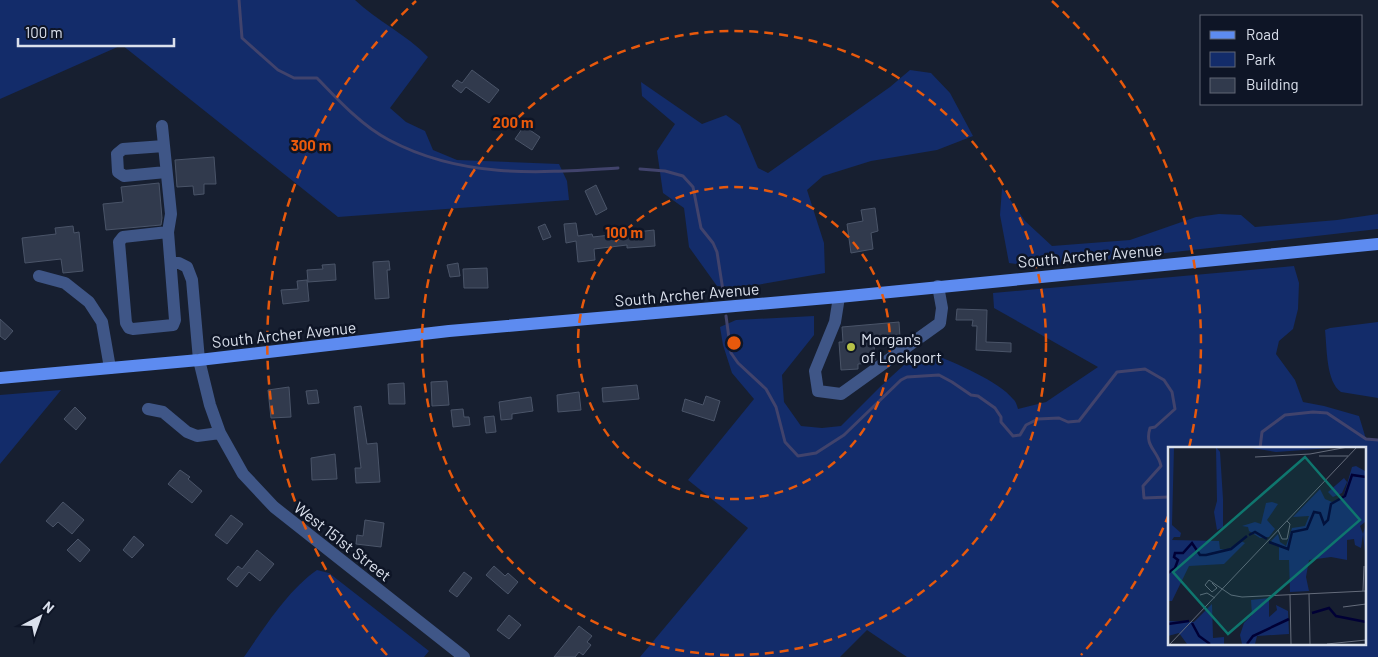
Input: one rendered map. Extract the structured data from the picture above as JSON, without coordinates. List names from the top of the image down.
{
  "streets": {
    "main road": ["South Archer Avenue"],
    "street": ["West 151st Street"]
  },
  "crossings": [
    ["South Archer Avenue", "West 151st Street"]
  ],
  "places": ["Morgan's of Lockport"],
  "legend": ["Road", "Park", "Building"],
  "scale_bar": "100 m",
  "north": "top right",
  "rings": ["200 m", "300 m", "100 m"]
}
